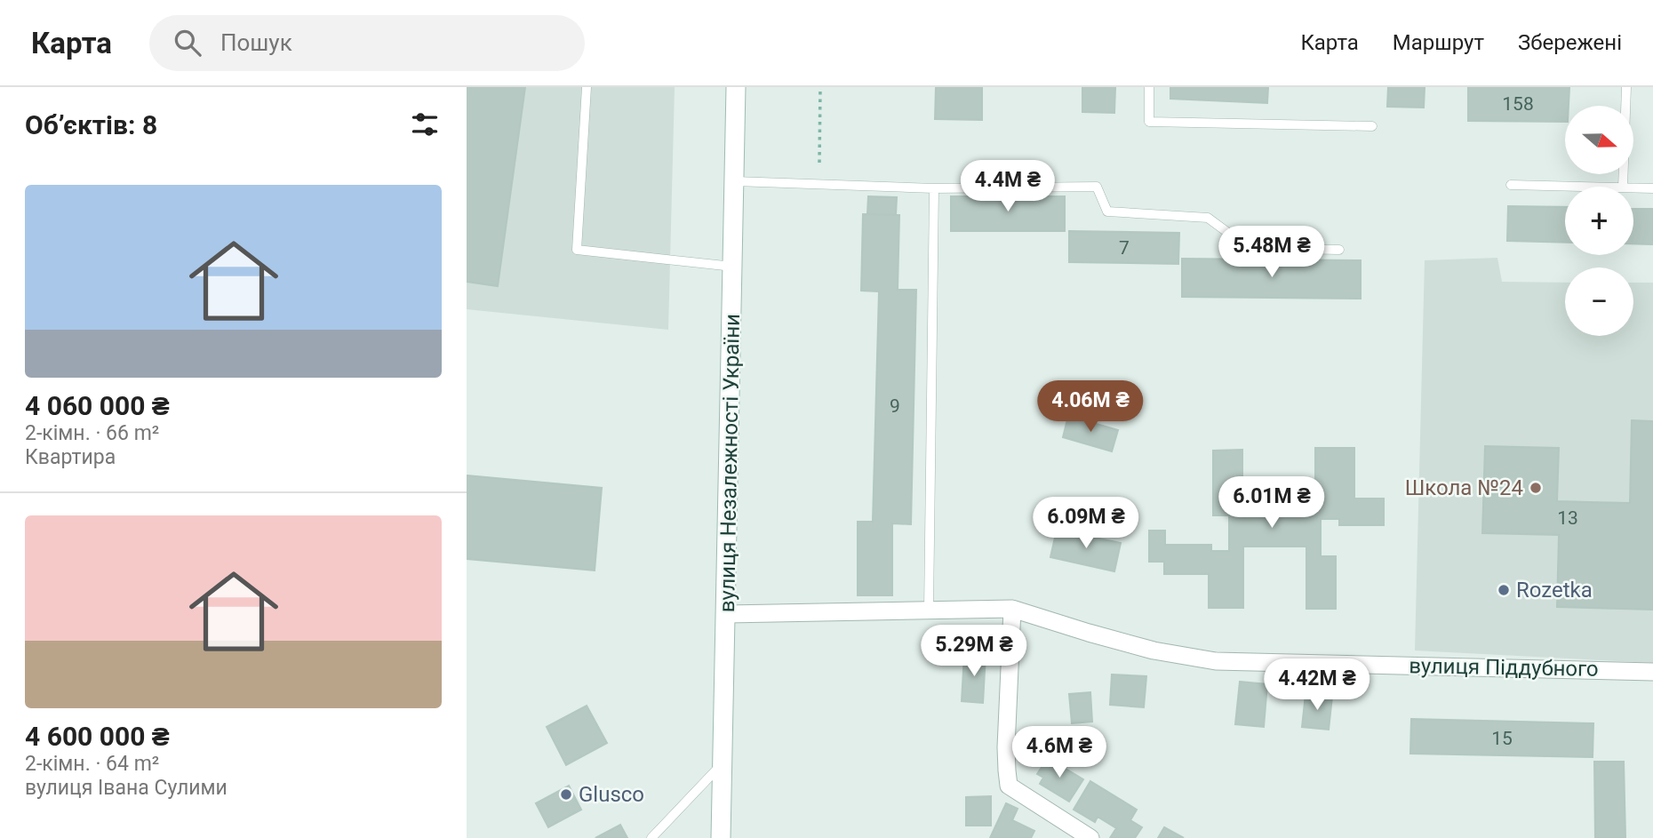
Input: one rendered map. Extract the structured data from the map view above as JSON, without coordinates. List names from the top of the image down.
{
  "streets": {
    "main road": ["вулиця Незалежності України"],
    "street": ["вулиця Піддубного"]
  },
  "crossings": [
    ["вулиця Незалежності України", "вулиця Піддубного"]
  ],
  "places": ["Школа №24", "Rozetka", "Glusco"],
  "house_numbers": [
    "158",
    "7",
    "9",
    "13",
    "15"
  ],
  "north": "right",
  "page": {
    "header": "Карта",
    "search": "Пошук",
    "nav": ["Карта", "Маршрут", "Збережені"],
    "heading": "Об’єктів: 8",
    "map_buttons": ["+", "−"],
    "price": [
      "4.4M ₴",
      "5.48M ₴",
      "4.06M ₴",
      "6.01M ₴",
      "6.09M ₴",
      "5.29M ₴",
      "4.42M ₴",
      "4.6M ₴"
    ],
    "list": [
      {
        "name": "4 060 000 ₴",
        "note": "2-кімн. · 66 m² · Квартира"
      },
      {
        "name": "4 600 000 ₴",
        "note": "2-кімн. · 64 m² · вулиця Івана Сулими"
      }
    ]
  }
}
